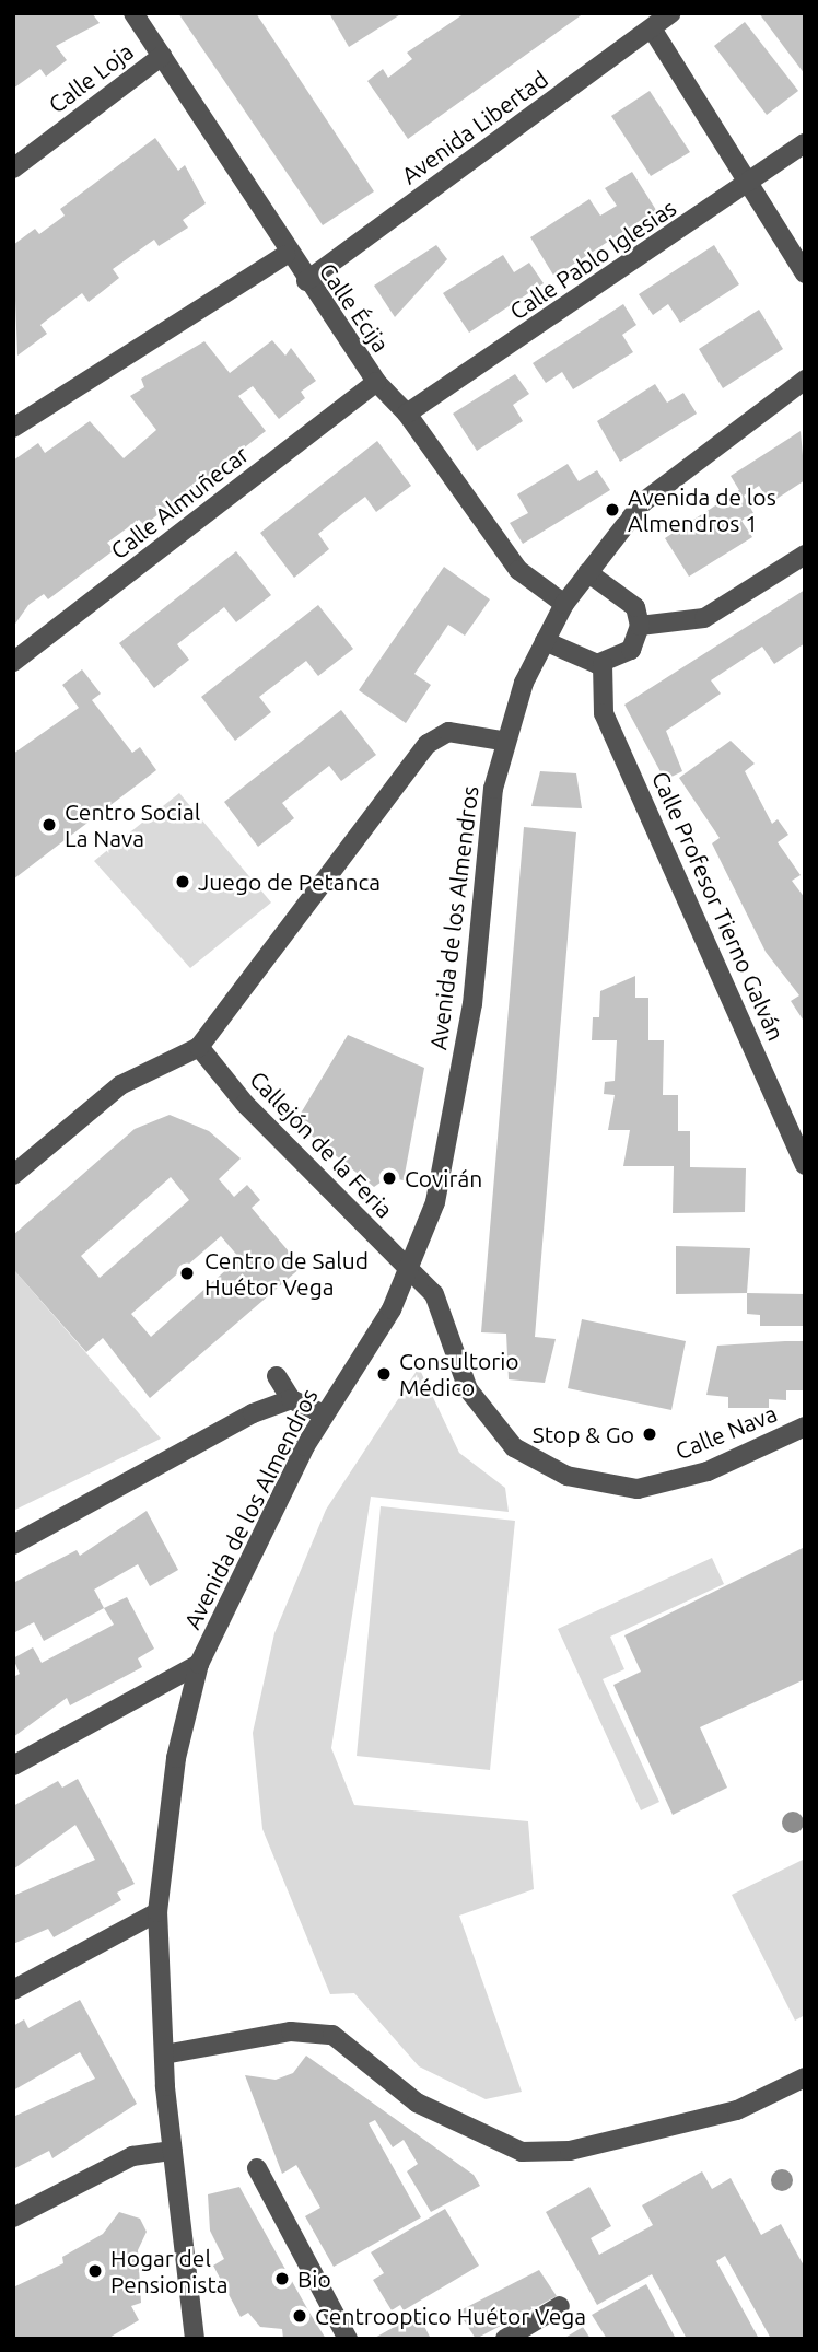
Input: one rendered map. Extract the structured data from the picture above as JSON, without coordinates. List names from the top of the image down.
{
  "streets": {
    "street": [
      "Calle Loja",
      "Avenida Libertad",
      "Calle Pablo Iglesias",
      "Calle Écija",
      "Calle Almuñecar",
      "Calle Profesor Tierno Galván",
      "Avenida de los Almendros",
      "Callejón de la Feria",
      "Calle Nava"
    ]
  },
  "crossings": [
    ["Calle Loja", "Calle Écija"],
    ["Avenida Libertad", "Calle Écija"],
    ["Calle Pablo Iglesias", "Calle Écija"],
    ["Calle Écija", "Calle Almuñecar"],
    ["Calle Écija", "Avenida de los Almendros"],
    ["Avenida de los Almendros", "Callejón de la Feria"],
    ["Avenida de los Almendros", "Calle Nava"],
    ["Callejón de la Feria", "Calle Nava"]
  ],
  "places": [
    "Avenida de los Almendros 1",
    "Centro Social La Nava",
    "Juego de Petanca",
    "Covirán",
    "Centro de Salud Huétor Vega",
    "Consultorio Médico",
    "Stop & Go",
    "Hogar del Pensionista",
    "Bio",
    "Centrooptico Huétor Vega"
  ]
}
